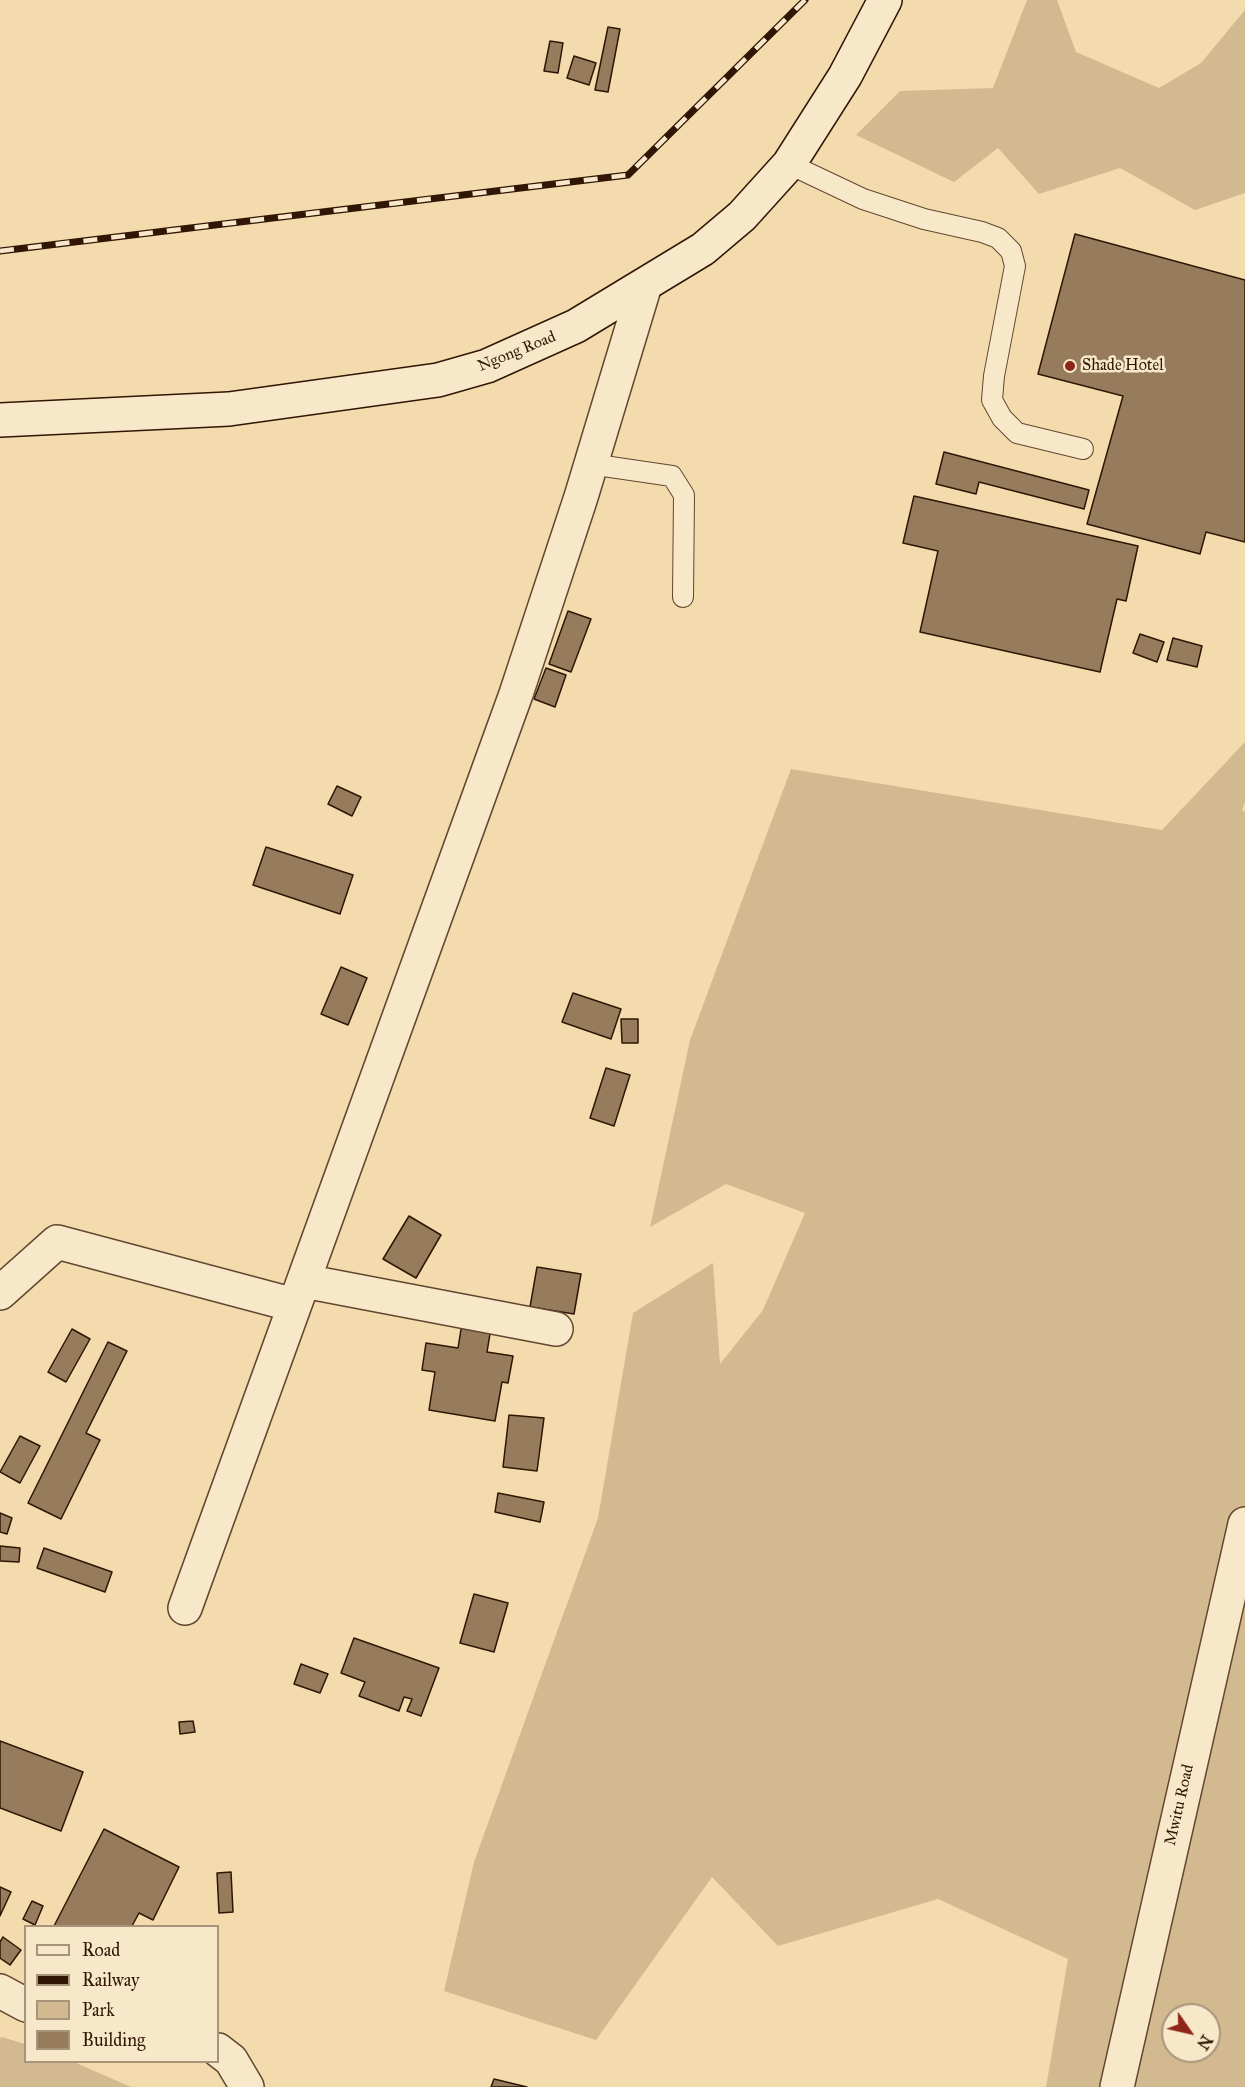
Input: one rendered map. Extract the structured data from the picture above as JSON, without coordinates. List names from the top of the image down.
{
  "streets": {
    "street": ["Ngong Road", "Mwitu Road"]
  },
  "places": ["Shade Hotel"],
  "legend": [
    "Road",
    "Railway",
    "Park",
    "Building"
  ],
  "north": "bottom right"
}
